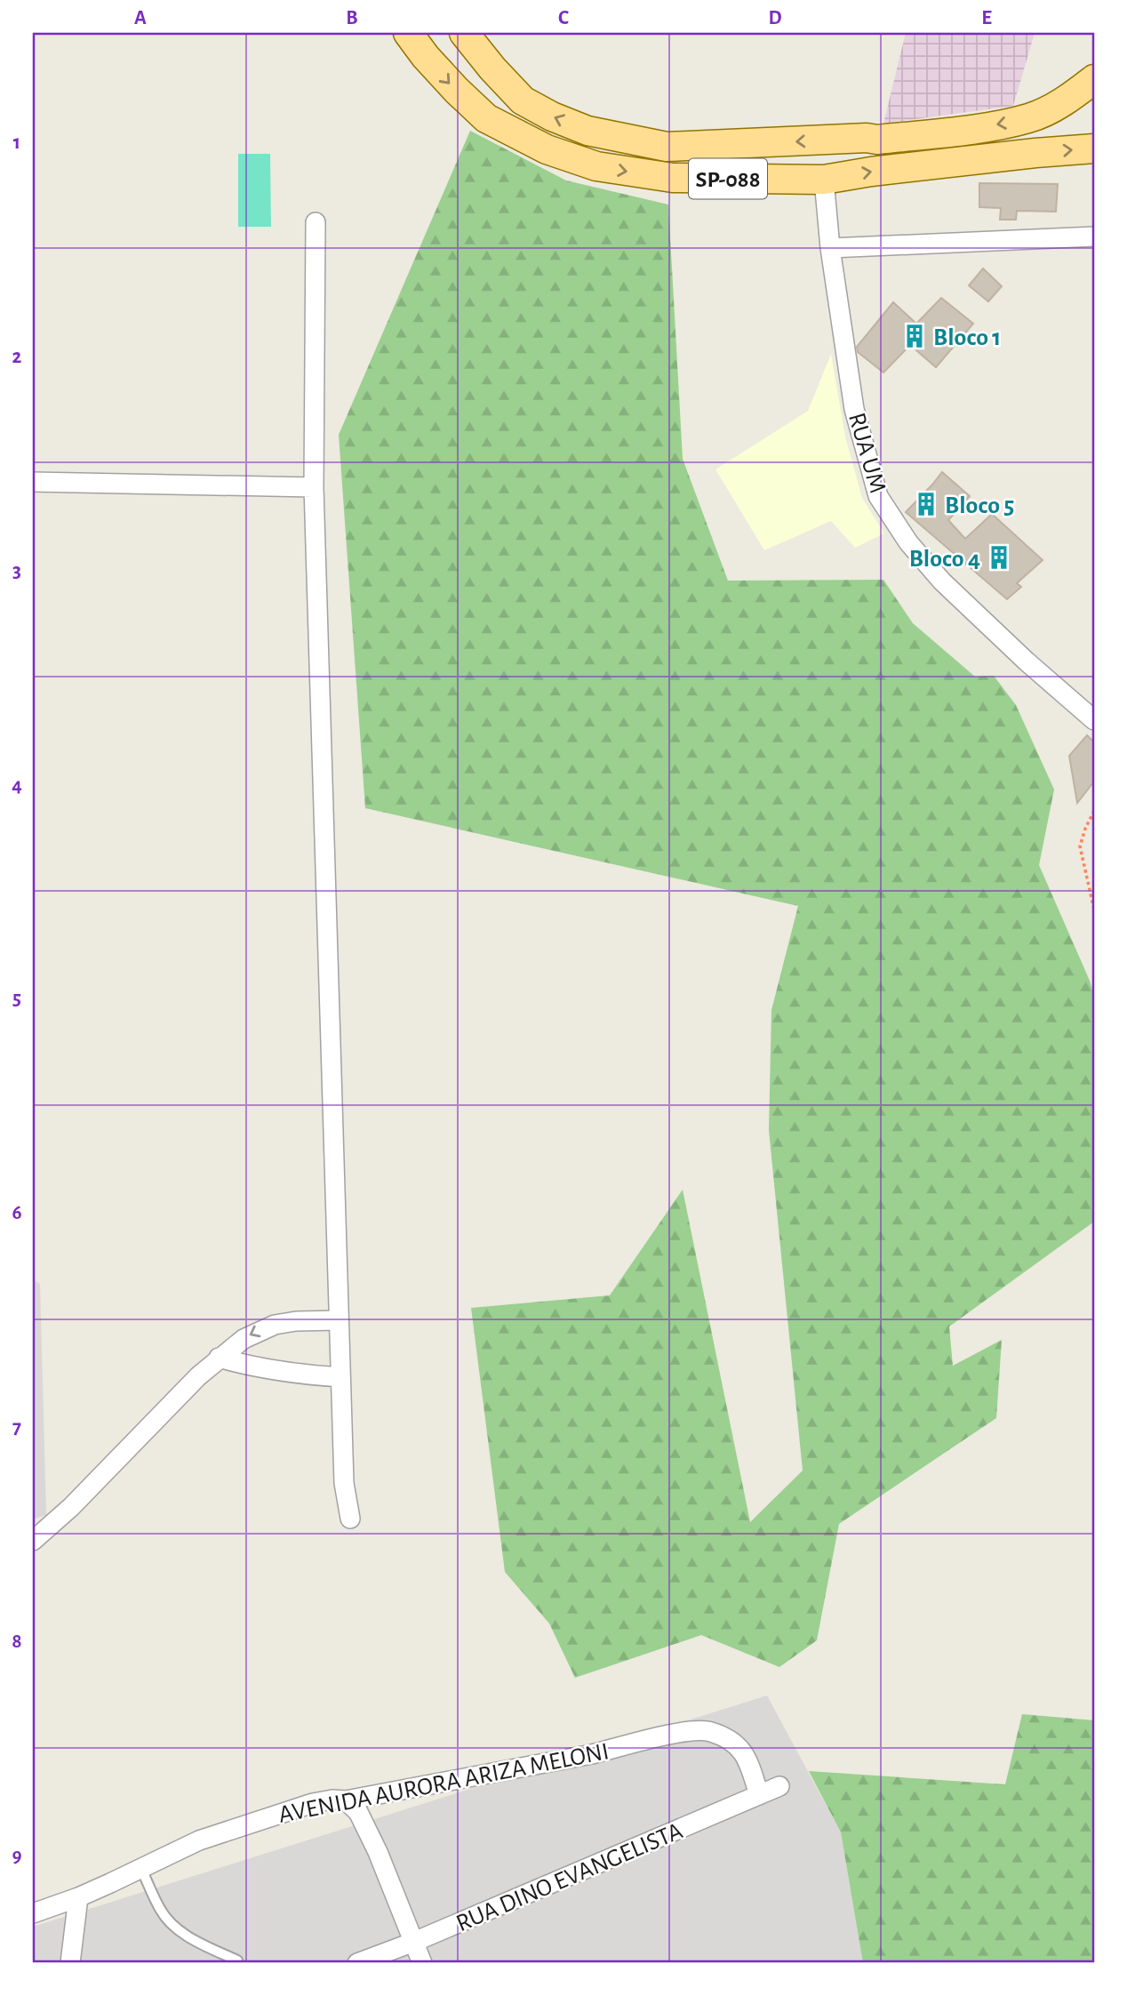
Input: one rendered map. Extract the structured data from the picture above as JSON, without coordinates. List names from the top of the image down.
{
  "streets": {
    "main road": ["SP-088"],
    "street": ["RUA UM", "AVENIDA AURORA ARIZA MELONI", "RUA DINO EVANGELISTA"]
  },
  "crossings": [
    ["SP-088", "RUA UM"],
    ["AVENIDA AURORA ARIZA MELONI", "RUA DINO EVANGELISTA"]
  ],
  "places": {
    "building": ["Bloco 1", "Bloco 5", "Bloco 4"]
  },
  "grid": {
    "columns": [
      "A",
      "B",
      "C",
      "D",
      "E"
    ],
    "rows": [
      "1",
      "2",
      "3",
      "4",
      "5",
      "6",
      "7",
      "8",
      "9"
    ]
  }
}
